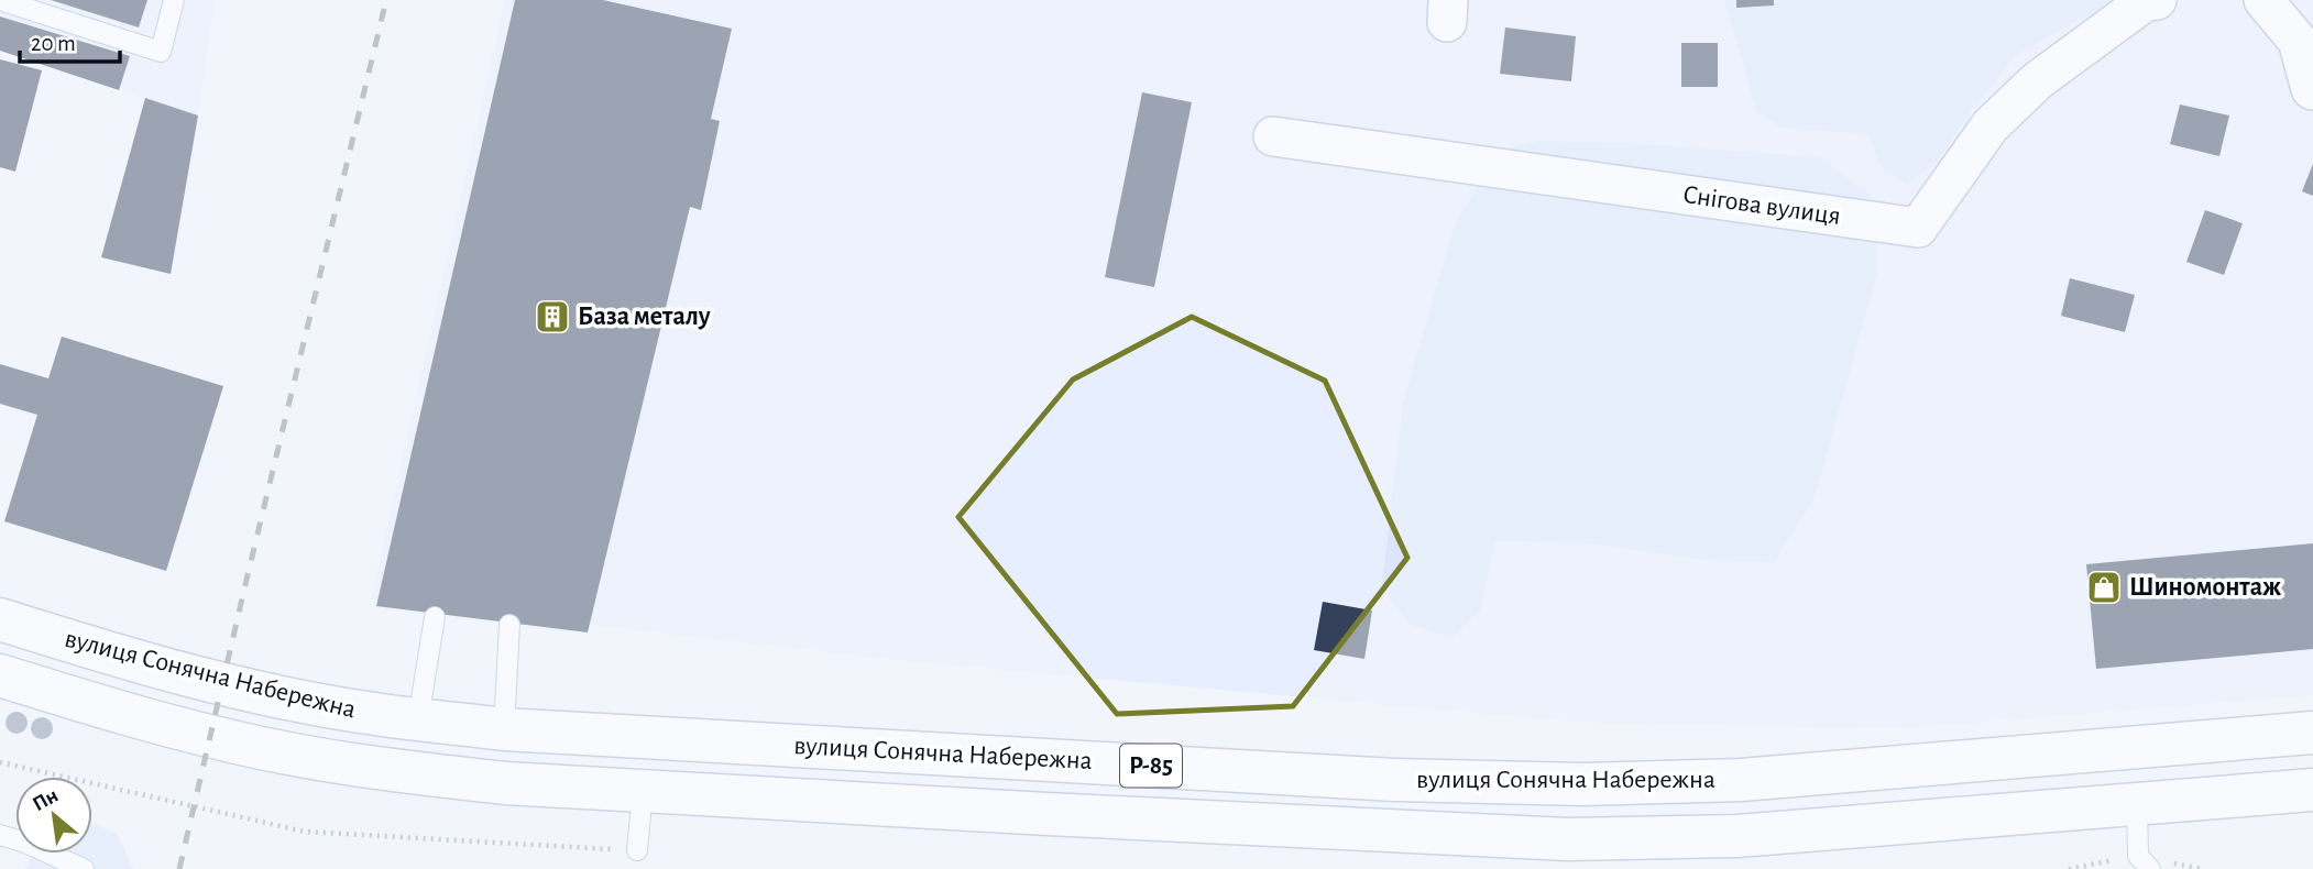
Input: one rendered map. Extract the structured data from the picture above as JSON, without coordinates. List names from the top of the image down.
{
  "streets": {
    "main road": ["вулиця Сонячна Набережна", "Р-85"],
    "street": ["Снігова вулиця"]
  },
  "places": {
    "building": ["База металу"],
    "shop": ["Шиномонтаж"]
  },
  "scale_bar": "20 m",
  "north": "top left"
}
